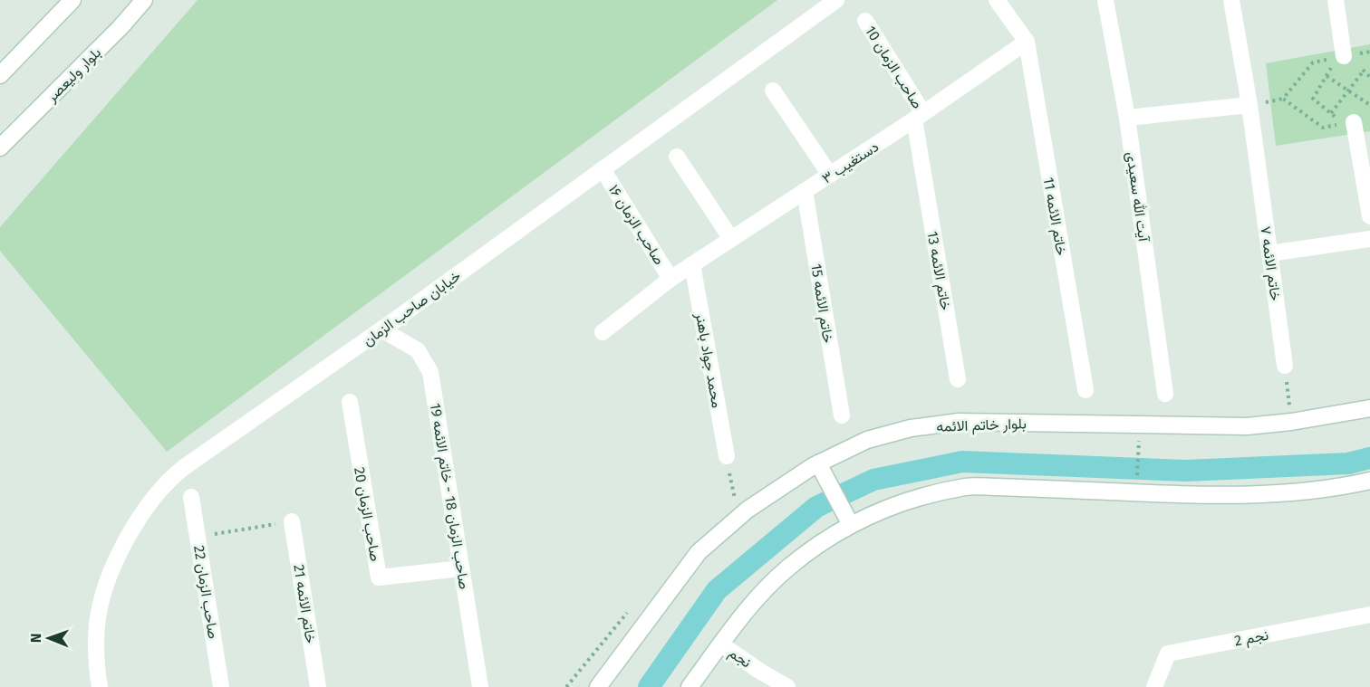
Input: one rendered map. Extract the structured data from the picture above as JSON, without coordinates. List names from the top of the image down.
{
  "streets": {
    "street": [
      "صاحب الزمان 10",
      "بلوار ولیعصر",
      "دستغیب ۳",
      "آیت الله سعیدی",
      "خاتم الائمه 11",
      "صاحب الزمان ۱۶",
      "خاتم الائمه ۷",
      "خاتم الائمه 13",
      "خاتم الائمه 15",
      "خیابان صاحب الزمان",
      "محمد جواد باهنر",
      "بلوار خاتم الائمه",
      "صاحب الزمان 18 - خاتم الائمه 19",
      "صاحب الزمان 20",
      "صاحب الزمان 22",
      "خاتم الائمه 21",
      "نجم 2",
      "نجم"
    ]
  },
  "crossings": [
    ["صاحب الزمان 10", "دستغیب ۳"],
    ["صاحب الزمان 10", "خاتم الائمه 13"],
    ["دستغیب ۳", "خاتم الائمه 11"],
    ["دستغیب ۳", "صاحب الزمان ۱۶"],
    ["دستغیب ۳", "خاتم الائمه 13"],
    ["دستغیب ۳", "خاتم الائمه 15"],
    ["دستغیب ۳", "محمد جواد باهنر"],
    ["صاحب الزمان ۱۶", "خیابان صاحب الزمان"],
    ["خیابان صاحب الزمان", "صاحب الزمان 18 - خاتم الائمه 19"],
    ["صاحب الزمان 18 - خاتم الائمه 19", "صاحب الزمان 20"]
  ],
  "north": "left"
}
